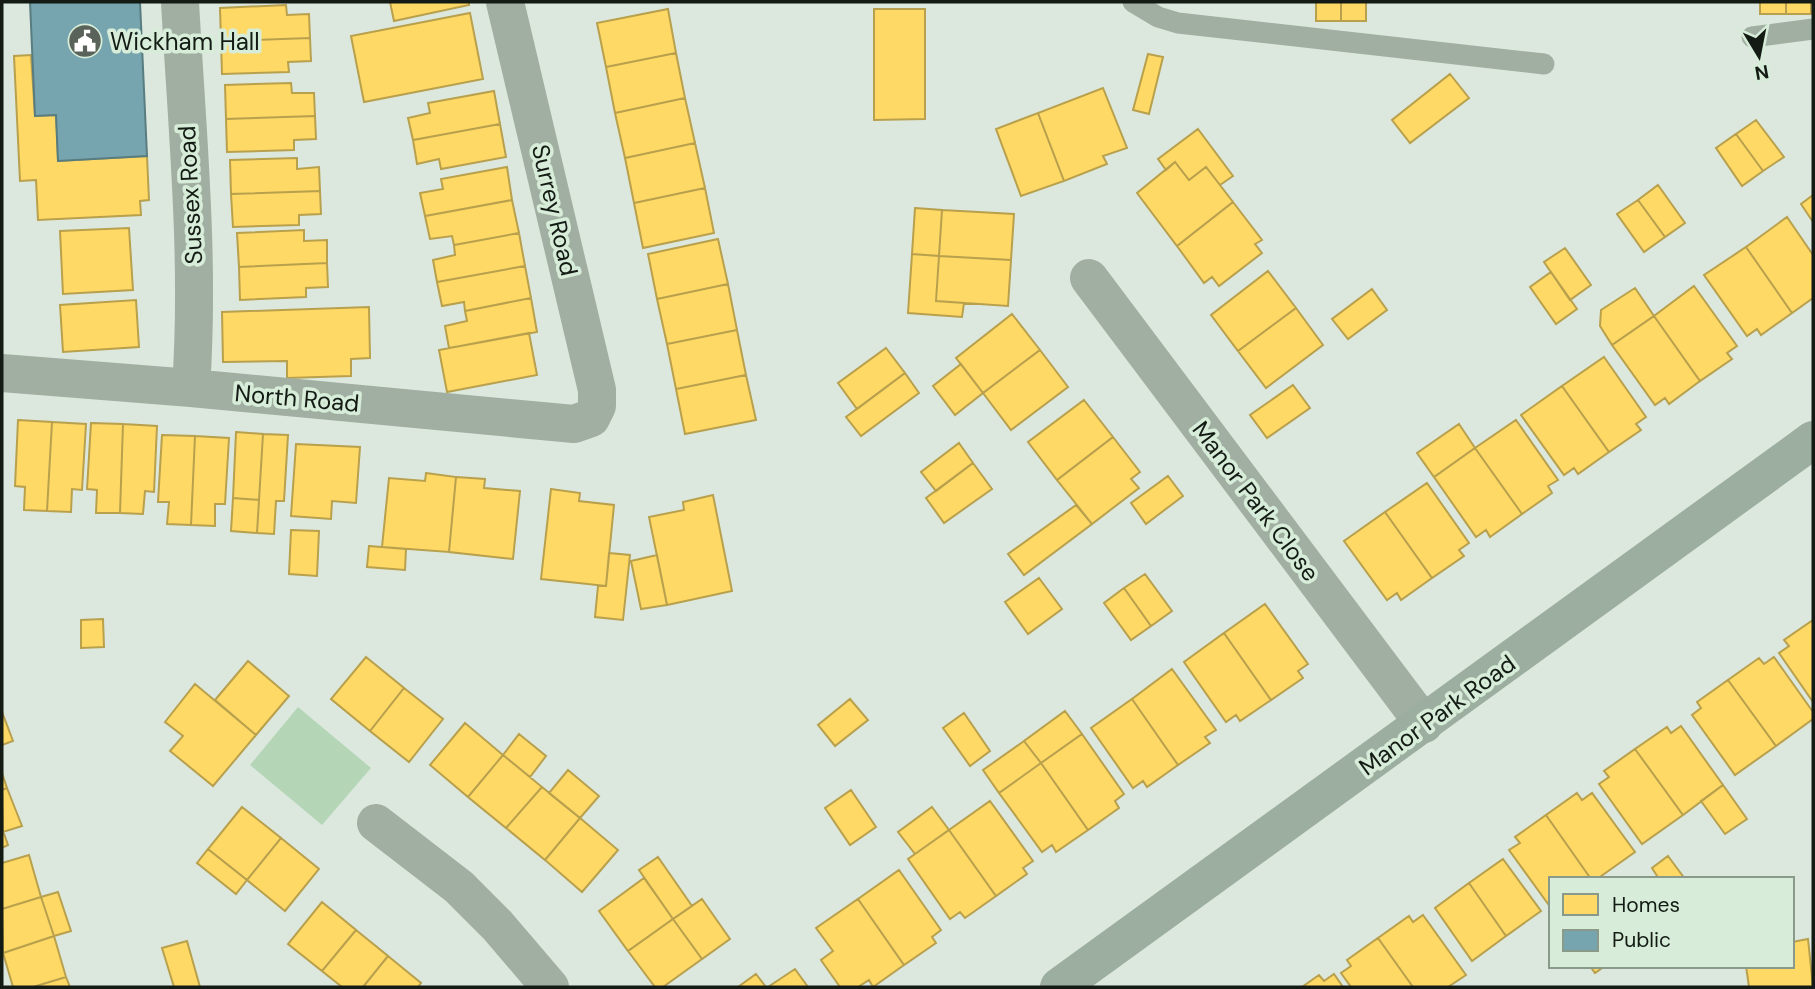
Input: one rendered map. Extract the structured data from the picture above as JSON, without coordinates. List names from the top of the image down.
{
  "streets": {
    "street": [
      "Sussex Road",
      "Surrey Road",
      "North Road",
      "Manor Park Close",
      "Manor Park Road"
    ]
  },
  "crossings": [
    ["Sussex Road", "North Road"],
    ["Surrey Road", "North Road"],
    ["Manor Park Close", "Manor Park Road"]
  ],
  "places": {
    "public building": ["Wickham Hall"]
  },
  "legend": ["Homes", "Public"],
  "north": "bottom"
}
